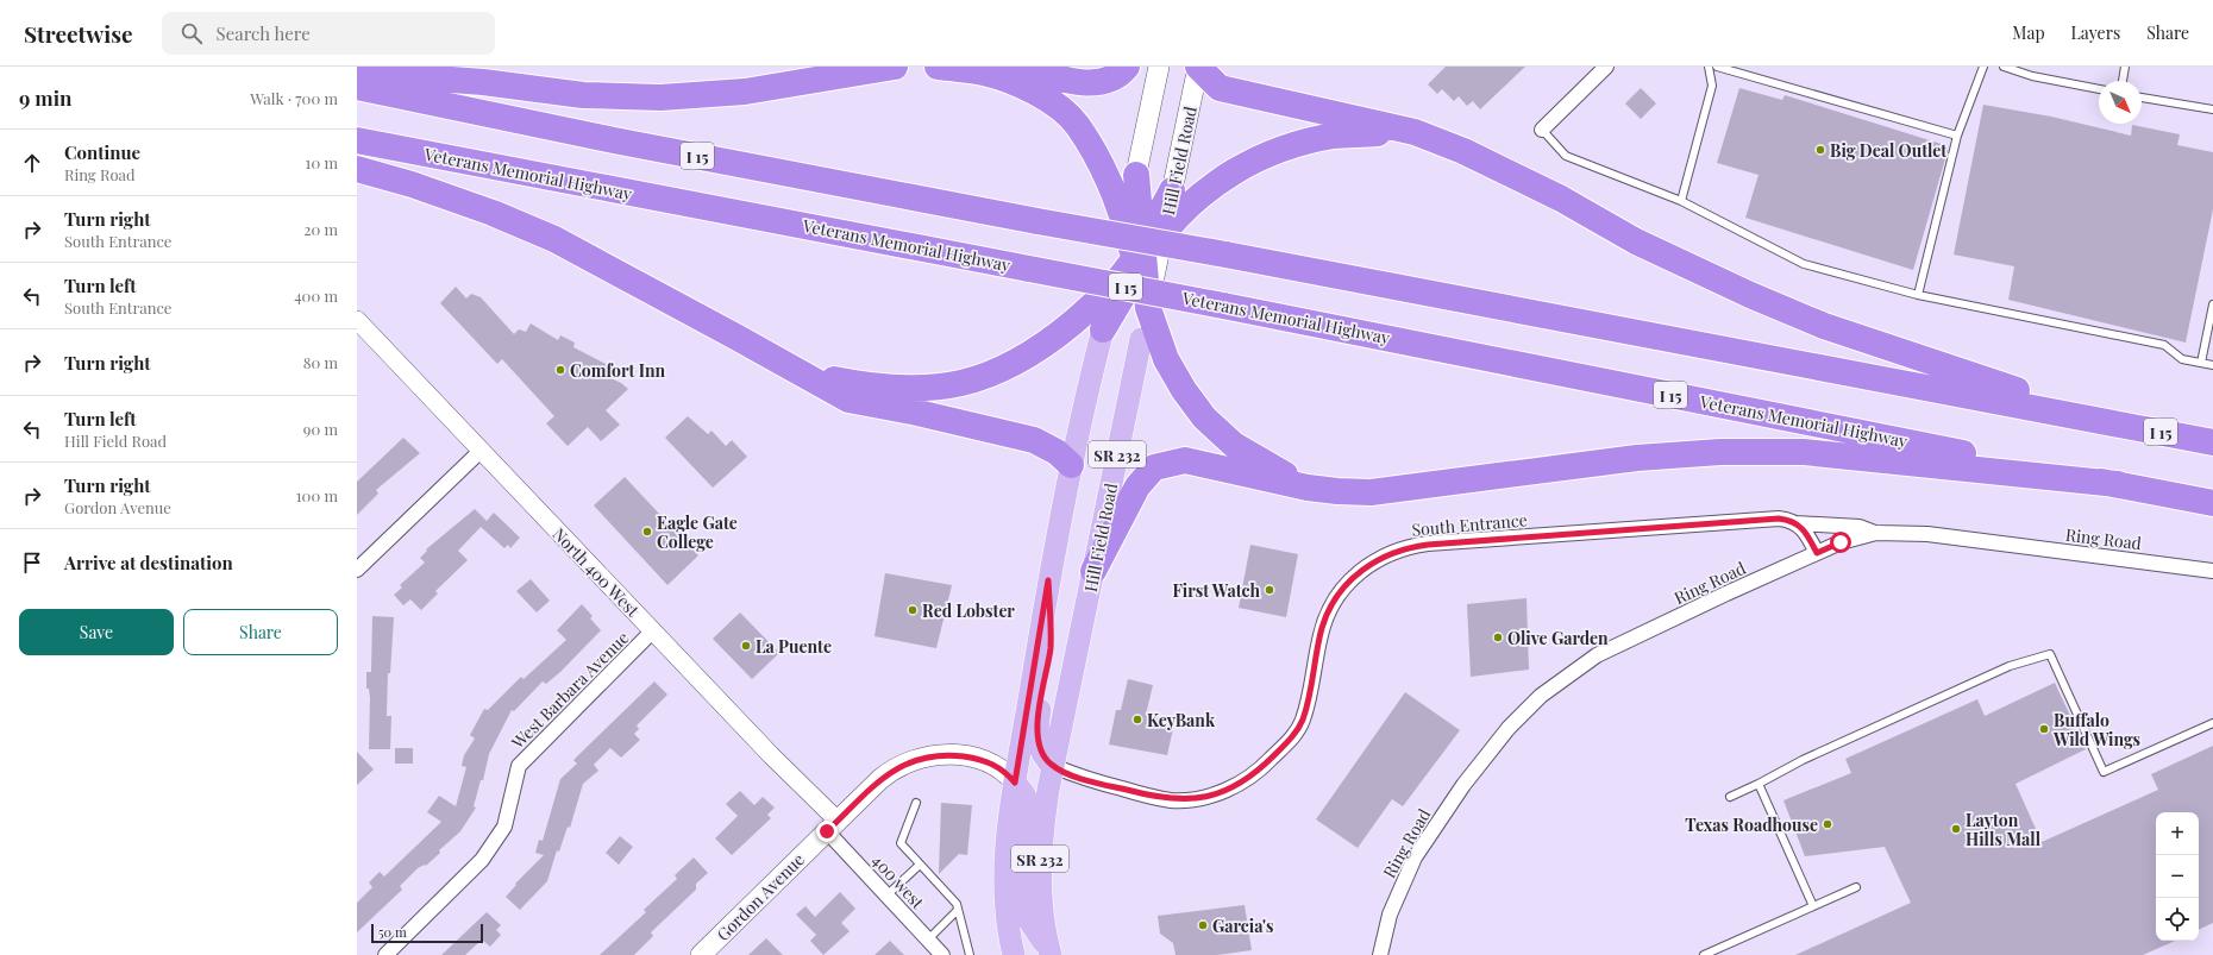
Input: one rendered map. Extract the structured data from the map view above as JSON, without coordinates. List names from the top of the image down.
{
  "streets": {
    "highway": ["I 15", "Veterans Memorial Highway"],
    "main road": ["Hill Field Road", "SR 232", "Gordon Avenue"],
    "street": [
      "South Entrance",
      "Ring Road",
      "North 400 West",
      "West Barbara Avenue",
      "400 west"
    ]
  },
  "crossings": [
    ["Hill Field Road", "South Entrance"],
    ["SR 232", "Gordon Avenue"],
    ["South Entrance", "Ring Road"],
    ["North 400 West", "West Barbara Avenue"],
    ["North 400 West", "400 west"],
    ["North 400 West", "Gordon Avenue"],
    ["400 west", "Gordon Avenue"]
  ],
  "places": [
    "Big Deal Outlet",
    "Comfort Inn",
    "Eagle Gate College",
    "First Watch",
    "Red Lobster",
    "Olive Garden",
    "La Puente",
    "KeyBank",
    "Buffalo Wild Wings",
    "Texas Roadhouse",
    "Layton Hills Mall",
    "Garcia's"
  ],
  "scale_bar": "50 m",
  "north": "bottom right",
  "page": {
    "header": "Streetwise",
    "search": "Search here",
    "nav": ["Map", "Layers", "Share"],
    "heading": ["9 min", "Walk · 700 m"],
    "list": [
      ["Continue", "Ring Road", "10 m"],
      ["Turn right", "South Entrance", "20 m"],
      ["Turn left", "South Entrance", "400 m"],
      ["Turn right", "80 m"],
      ["Turn left", "Hill Field Road", "90 m"],
      ["Turn right", "Gordon Avenue", "100 m"],
      "Arrive at destination"
    ],
    "buttons": ["Save", "Share"],
    "map_buttons": ["+", "−"],
    "scale": "50 m"
  }
}
